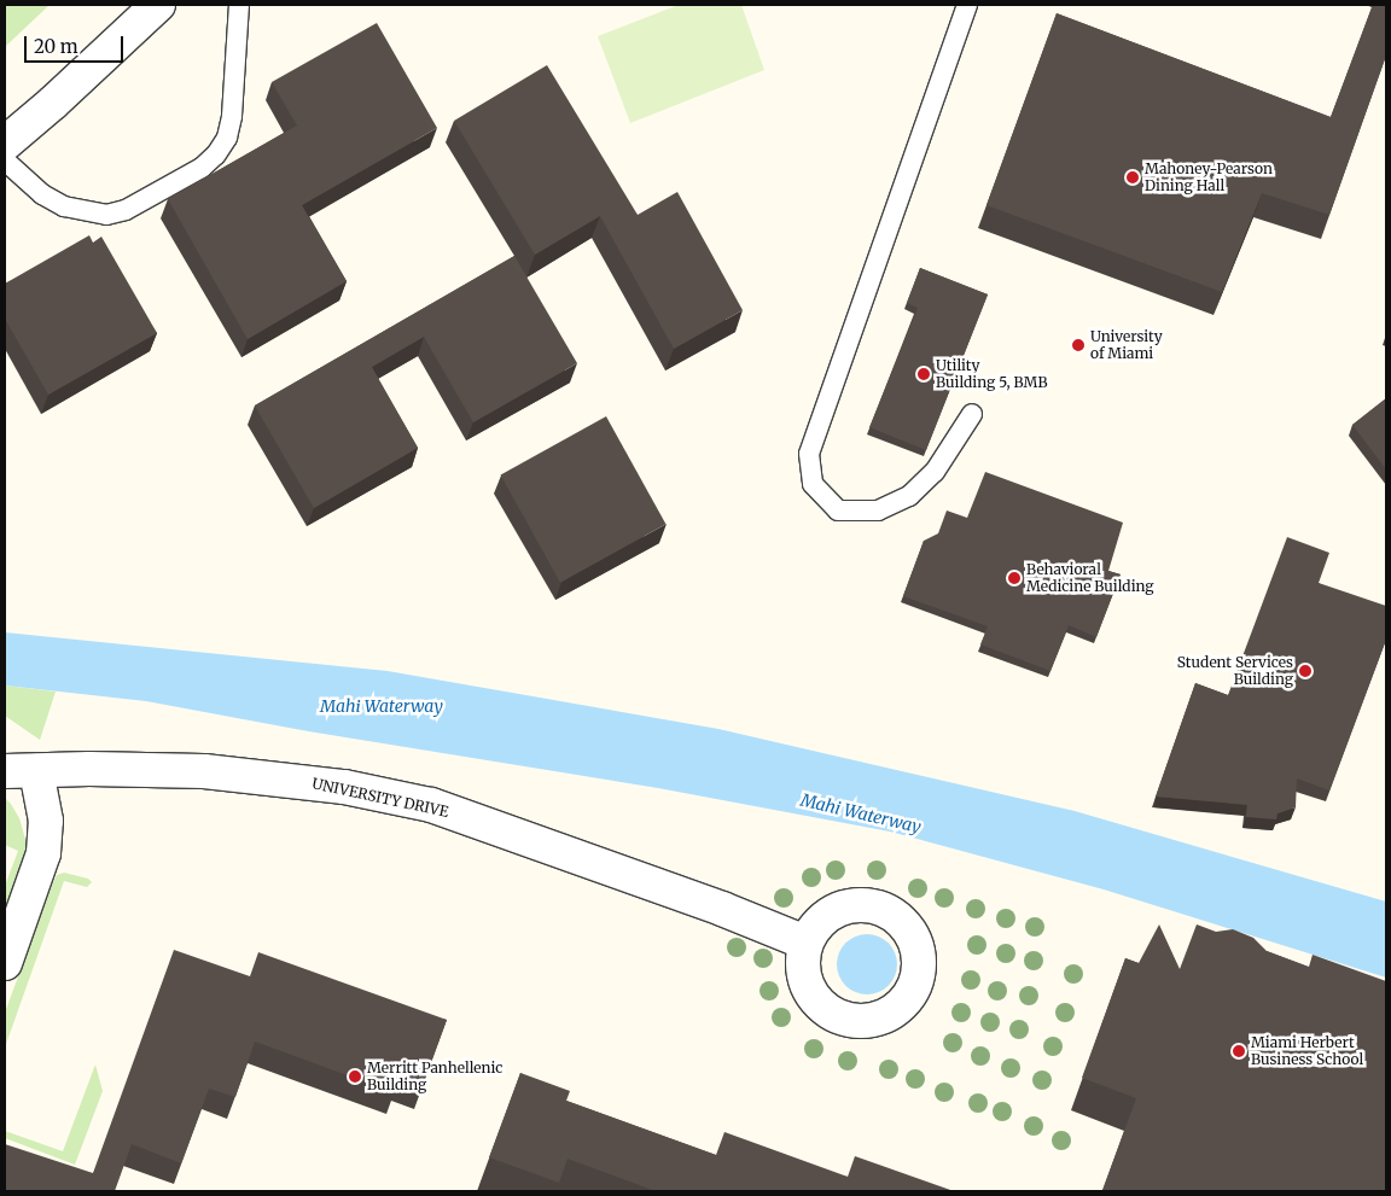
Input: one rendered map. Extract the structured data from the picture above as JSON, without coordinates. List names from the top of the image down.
{
  "streets": {
    "street": ["UNIVERSITY DRIVE"]
  },
  "water": ["Mahi Waterway"],
  "places": [
    "Mahoney-Pearson Dining Hall",
    "University of Miami",
    "Utility Building 5, BMB",
    "Behavioral Medicine Building",
    "Student Services Building",
    "Miami Herbert Business School",
    "Merritt Panhellenic Building"
  ],
  "scale_bar": "20 m"
}
